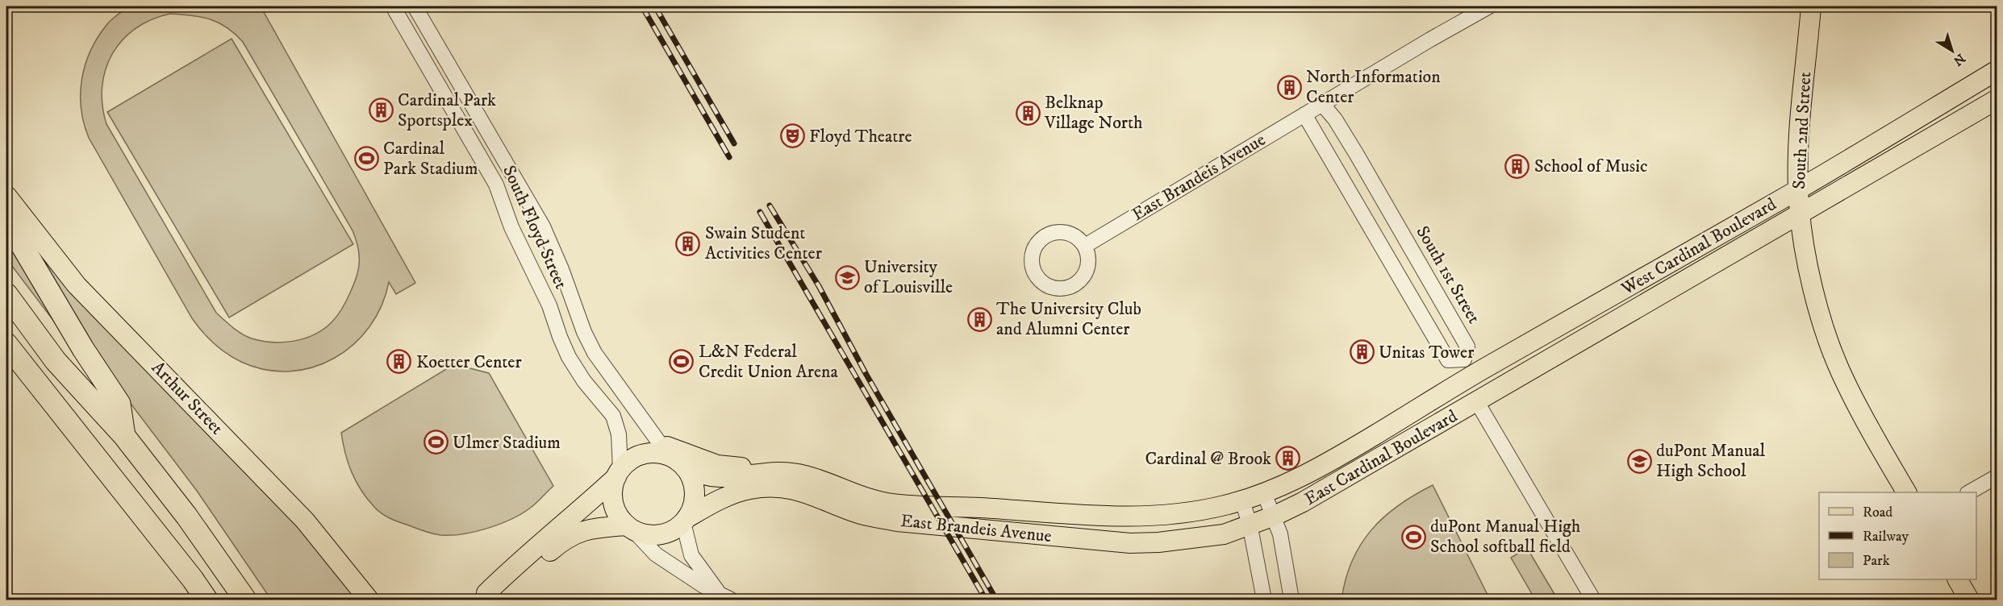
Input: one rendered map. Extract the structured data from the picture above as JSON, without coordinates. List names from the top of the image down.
{
  "streets": {
    "main road": [
      "South 2nd Street",
      "East Brandeis Avenue",
      "West Cardinal Boulevard",
      "Arthur Street",
      "East Cardinal Boulevard"
    ],
    "street": ["South Floyd Street", "South 1st Street"]
  },
  "crossings": [
    ["South 2nd Street", "West Cardinal Boulevard"],
    ["East Brandeis Avenue", "South Floyd Street"],
    ["East Brandeis Avenue", "South 1st Street"],
    ["East Brandeis Avenue", "East Cardinal Boulevard"],
    ["West Cardinal Boulevard", "South 1st Street"],
    ["West Cardinal Boulevard", "East Cardinal Boulevard"],
    ["South 1st Street", "East Cardinal Boulevard"]
  ],
  "places": {
    "building": [
      "North Information Center",
      "Cardinal Park Sportsplex",
      "Belknap Village North",
      "School of Music",
      "Swain Student Activities Center",
      "The University Club and Alumni Center",
      "Unitas Tower",
      "Koetter Center",
      "Cardinal @ Brook"
    ],
    "theatre": ["Floyd Theatre"],
    "sports": [
      "Cardinal Park Stadium",
      "L&N Federal Credit Union Arena",
      "Ulmer Stadium",
      "duPont Manual High School softball field"
    ],
    "school or university": ["University of Louisville", "duPont Manual High School"]
  },
  "legend": ["Road", "Railway", "Park"],
  "north": "bottom right"
}
